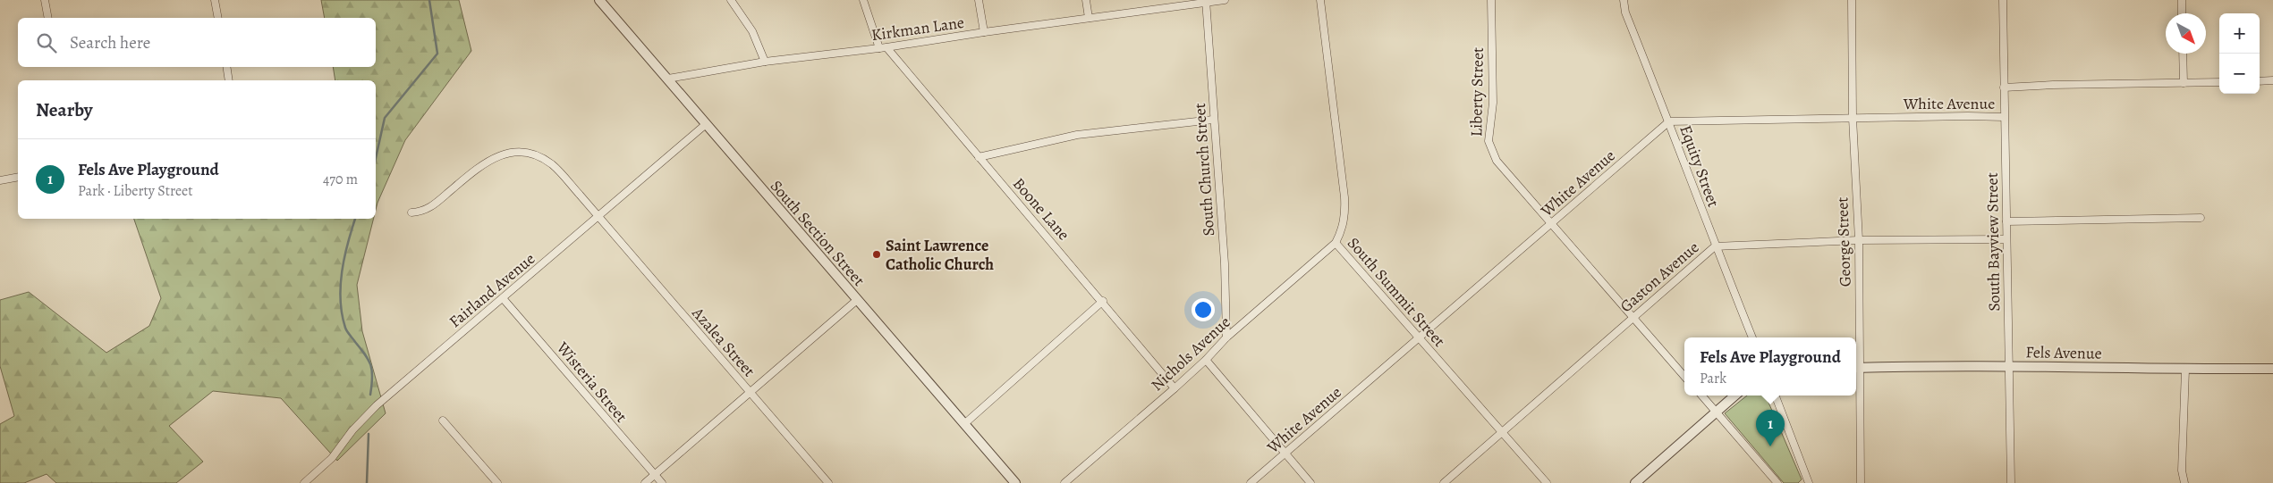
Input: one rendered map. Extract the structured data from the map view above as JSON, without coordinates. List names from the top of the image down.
{
  "streets": {
    "street": [
      "Kirkman Lane",
      "Liberty Street",
      "White Avenue",
      "Equity Street",
      "South Church Street",
      "Boone Lane",
      "South Section Street",
      "George Street",
      "South Bayview Street",
      "Gaston Avenue",
      "Fairland Avenue",
      "South Summit Street",
      "Azalea Street",
      "Fels Avenue",
      "Nichols Avenue",
      "Wisteria Street"
    ]
  },
  "crossings": [
    ["Kirkman Lane", "South Church Street"],
    ["Kirkman Lane", "Boone Lane"],
    ["Kirkman Lane", "South Section Street"],
    ["Liberty Street", "White Avenue"],
    ["Liberty Street", "Gaston Avenue"],
    ["White Avenue", "Equity Street"],
    ["White Avenue", "George Street"],
    ["White Avenue", "South Bayview Street"],
    ["White Avenue", "South Summit Street"],
    ["Equity Street", "Gaston Avenue"],
    ["South Church Street", "Nichols Avenue"],
    ["Boone Lane", "Nichols Avenue"],
    ["South Section Street", "Fairland Avenue"],
    ["George Street", "Gaston Avenue"],
    ["George Street", "Fels Avenue"],
    ["South Bayview Street", "Gaston Avenue"],
    ["South Bayview Street", "Fels Avenue"],
    ["Gaston Avenue", "South Summit Street"],
    ["Fairland Avenue", "Azalea Street"],
    ["Fairland Avenue", "Wisteria Street"],
    ["South Summit Street", "Nichols Avenue"]
  ],
  "places": ["Saint Lawrence Catholic Church"],
  "north": "bottom right",
  "page": {
    "map_buttons": ["+", "−"],
    "search": "Search here",
    "heading": "Nearby",
    "list": [
      {
        "mark": "1",
        "name": "Fels Ave Playground",
        "note": "Park · Liberty Street",
        "value": "470 m"
      }
    ],
    "popup": ["Fels Ave Playground", "Park"],
    "pins": "1"
  }
}
